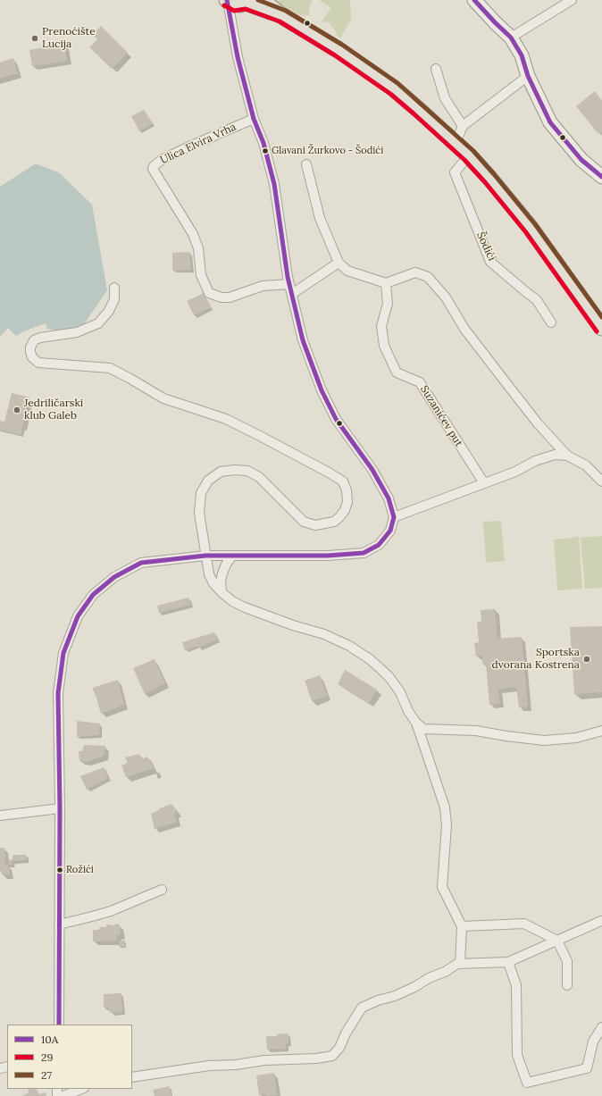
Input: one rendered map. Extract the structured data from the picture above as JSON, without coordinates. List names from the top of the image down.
{
  "streets": {
    "street": ["Ulica Elvira Vrha", "Šodići", "Suzanićev put"]
  },
  "places": [
    "Prenoćište Lucija",
    "Glavani Žurkovo - Šodići",
    "Jedriličarski klub Galeb",
    "Sportska dvorana Kostrena",
    "Rožići"
  ],
  "lines": ["transit line 10A", "transit line 27", "transit line 29"],
  "legend": ["10A", "29", "27"]
}
